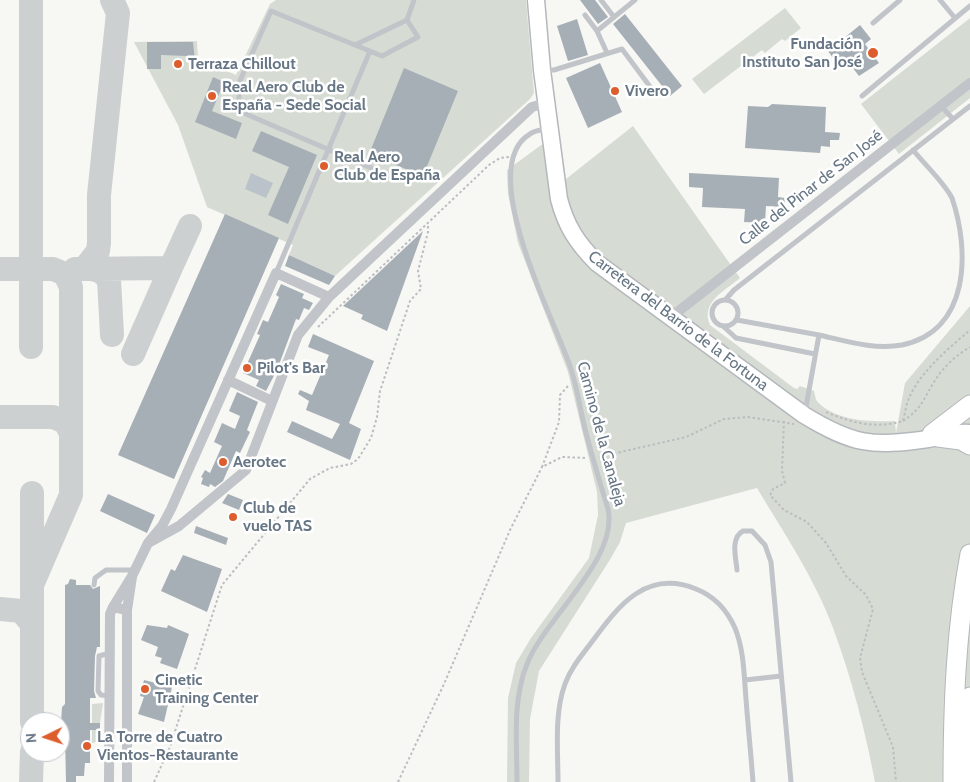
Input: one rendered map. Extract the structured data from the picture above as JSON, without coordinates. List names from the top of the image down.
{
  "streets": {
    "main road": ["Carretera del Barrio de la Fortuna"],
    "street": ["Calle del Pinar de San José"],
    "lane": ["Camino de la Canaleja"]
  },
  "crossings": [
    ["Calle del Pinar de San José", "Carretera del Barrio de la Fortuna"]
  ],
  "places": [
    "Fundación Instituto San José",
    "Terraza Chillout",
    "Vivero",
    "Real Aero Club de España - Sede Social",
    "Real Aero Club de España",
    "Pilot's Bar",
    "Aerotec",
    "Club de vuelo TAS",
    "Cinetic Training Center",
    "La Torre de Cuatro Vientos-Restaurante"
  ],
  "north": "left"
}
